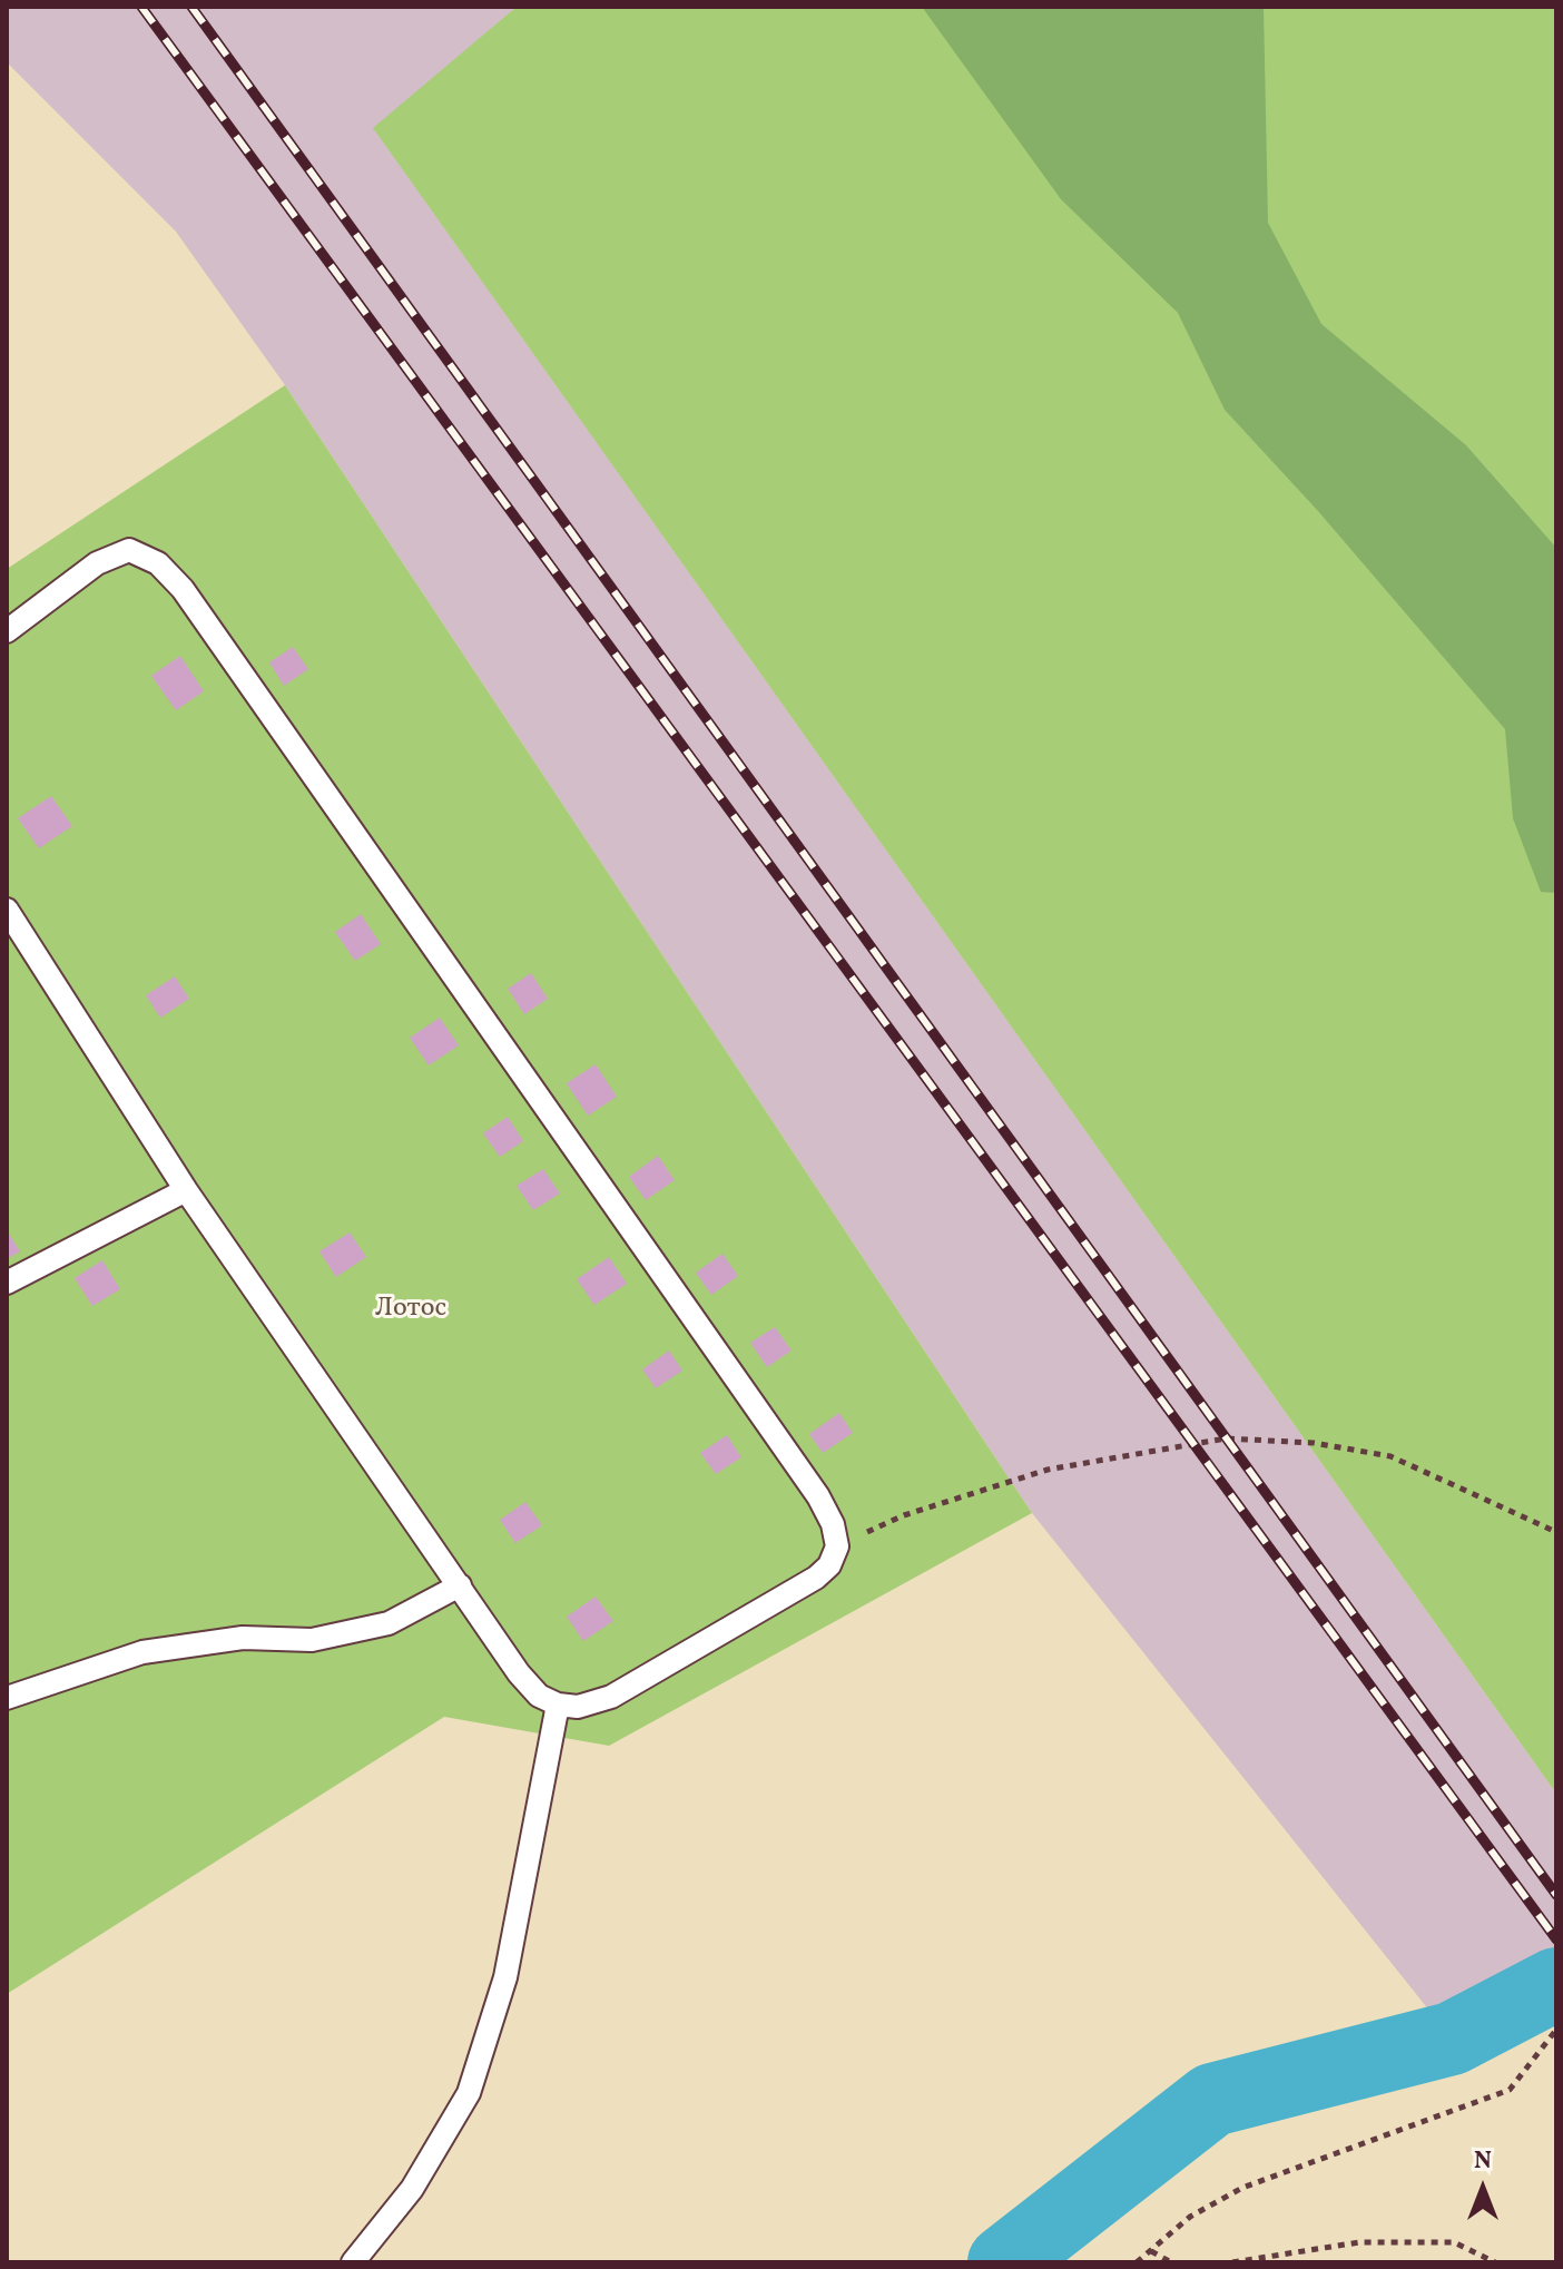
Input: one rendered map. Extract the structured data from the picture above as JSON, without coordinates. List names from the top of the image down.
{
  "parks": ["Лотос"],
  "north": "top"
}
